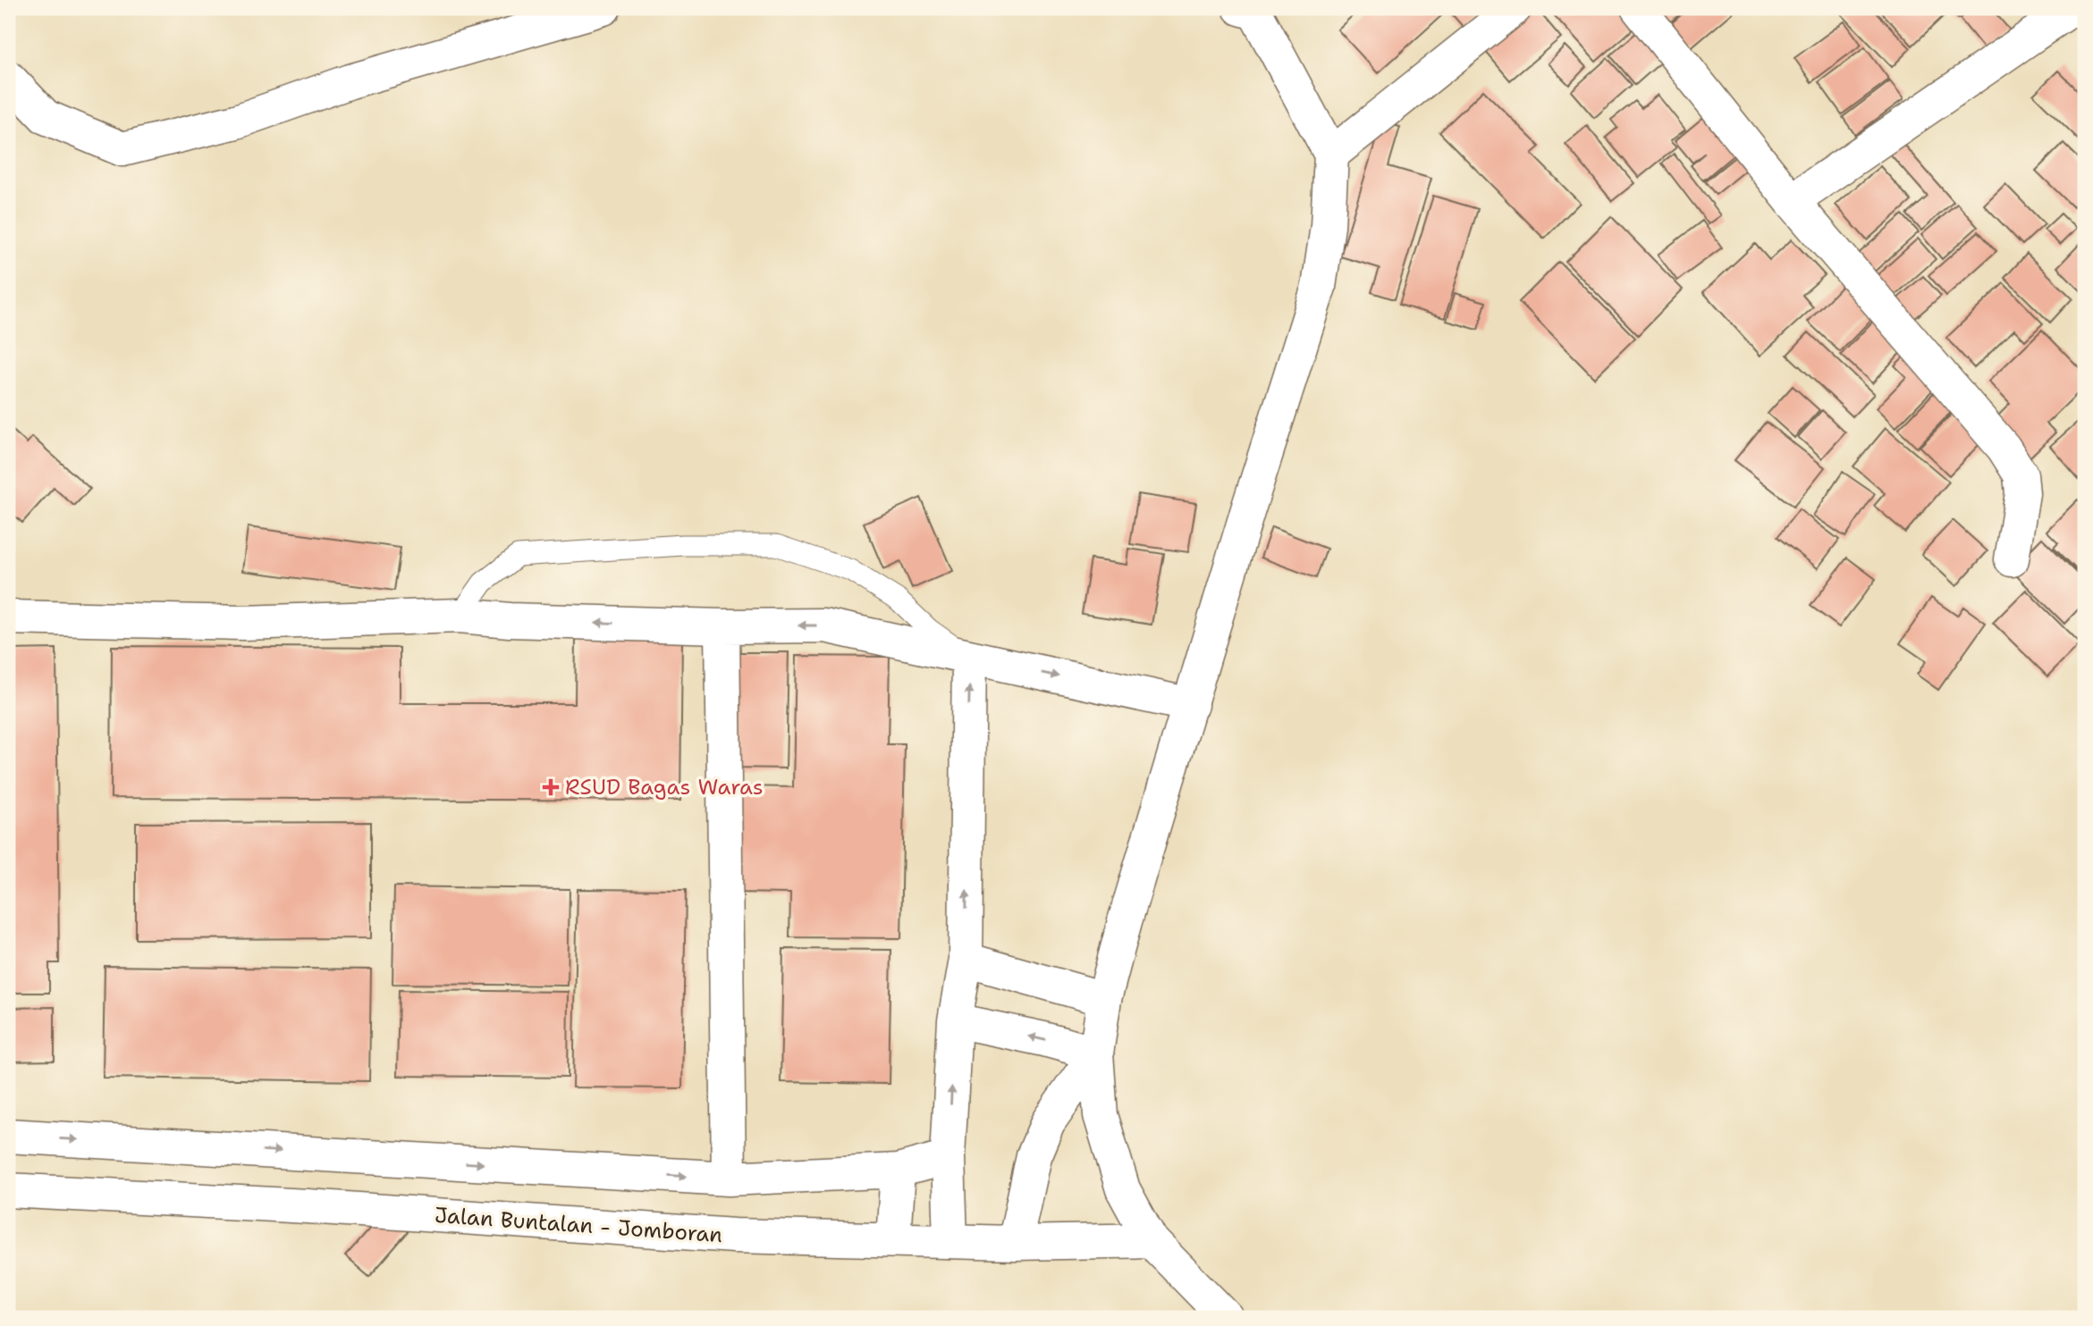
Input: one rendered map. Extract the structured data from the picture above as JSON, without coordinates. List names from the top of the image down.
{
  "streets": {
    "street": ["Jalan Buntalan - Jomboran"]
  },
  "places": {
    "health": ["RSUD Bagas Waras"]
  }
}
